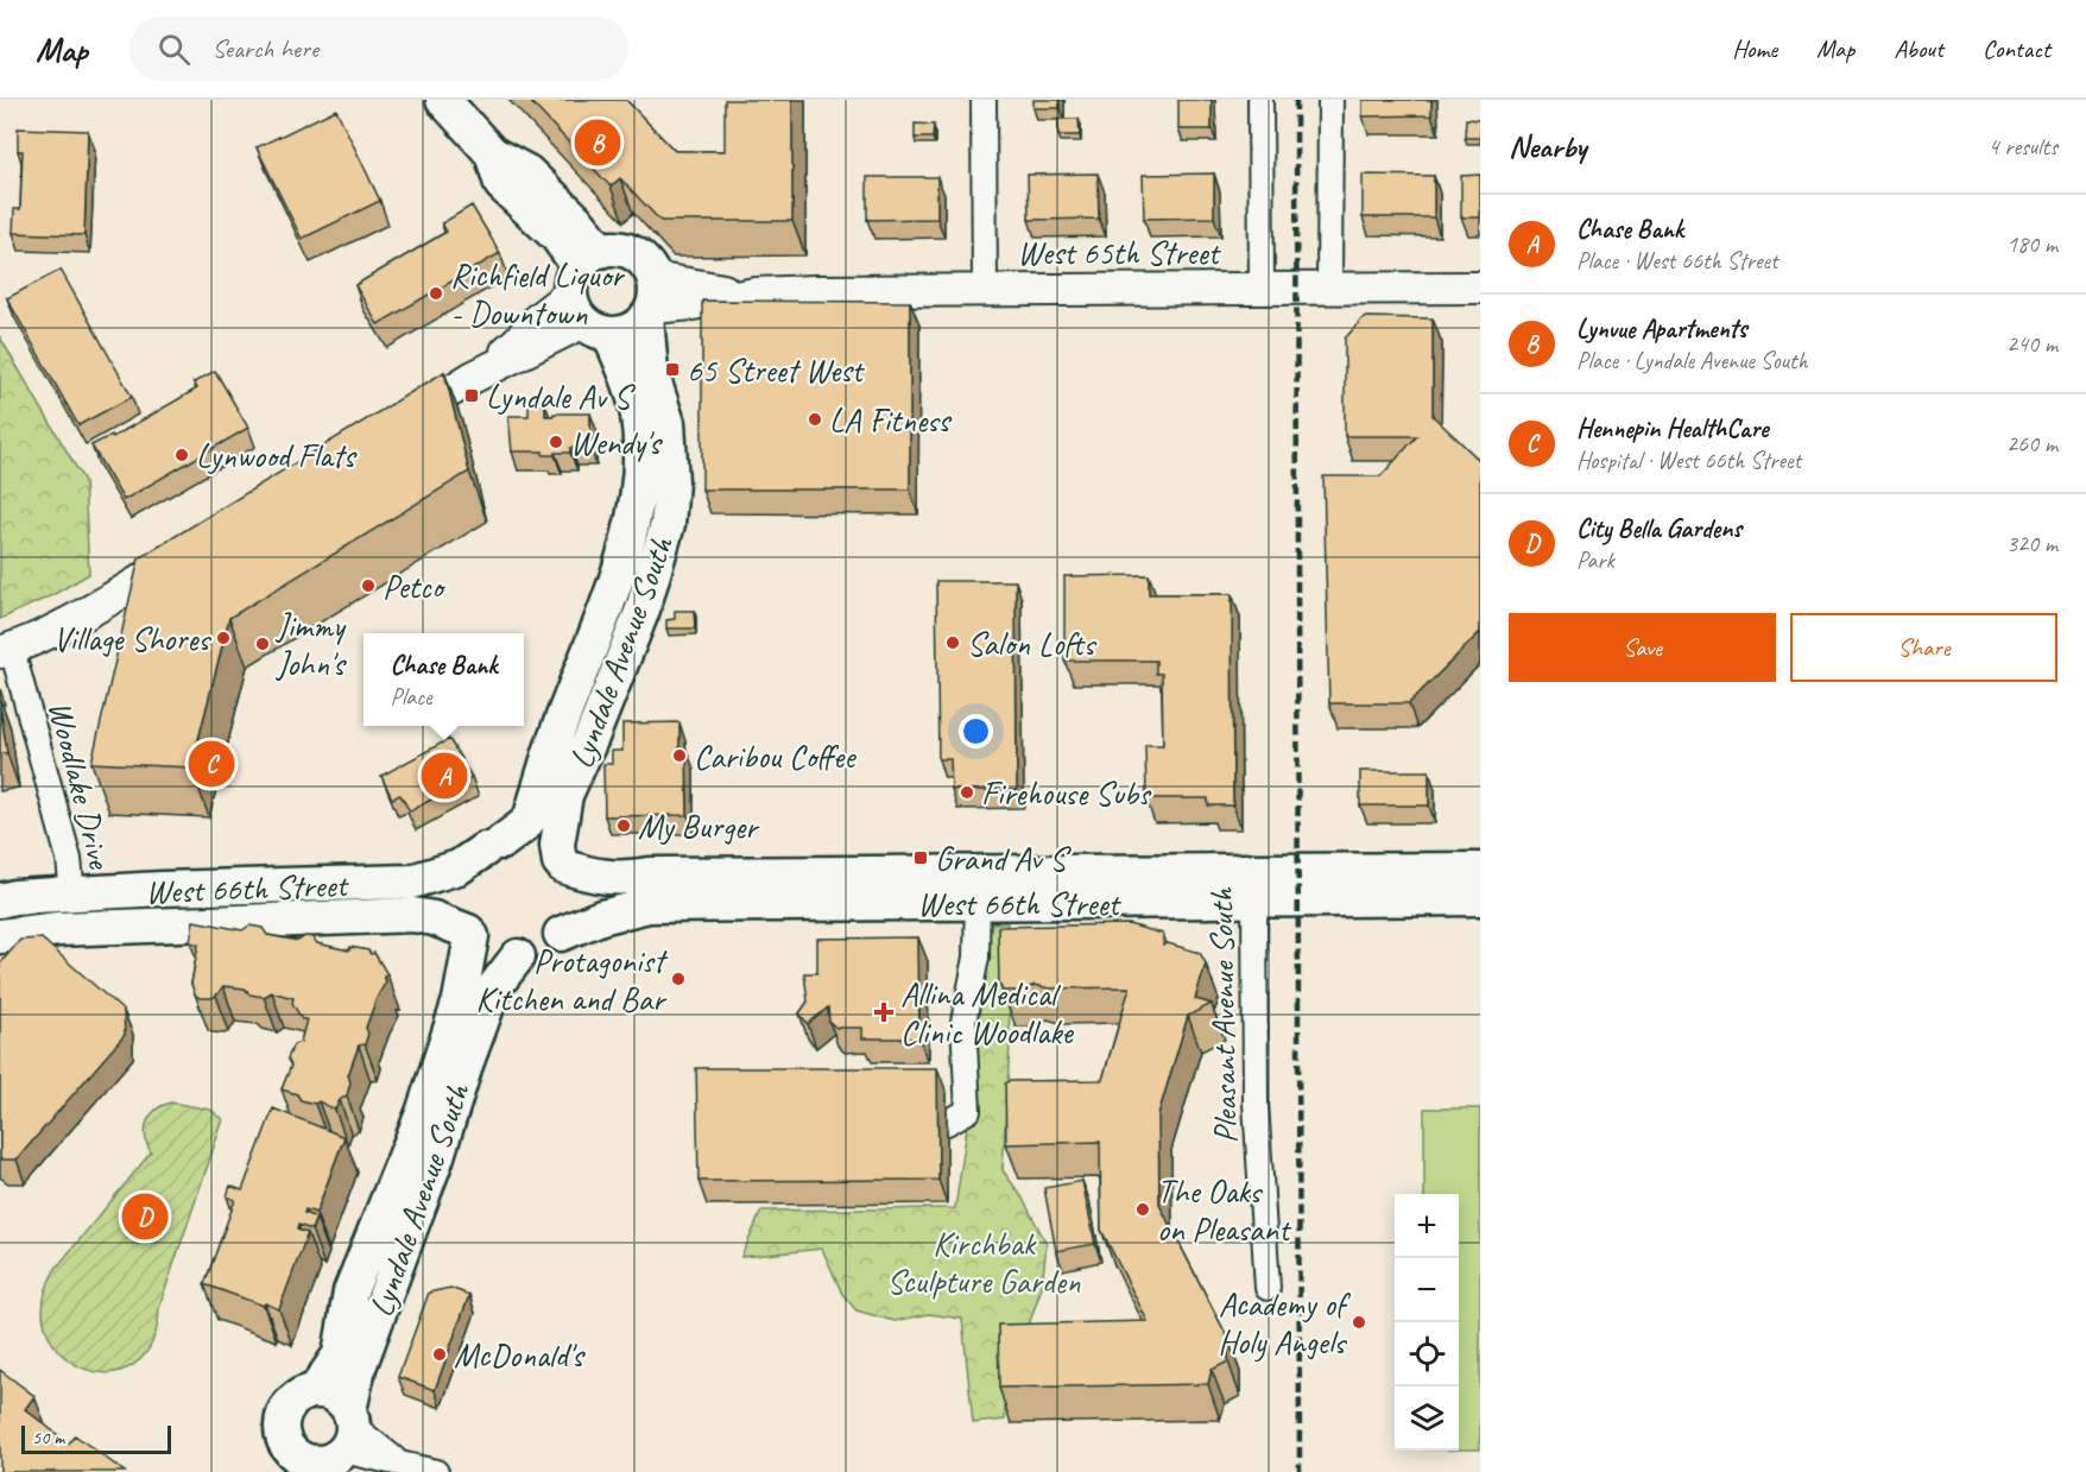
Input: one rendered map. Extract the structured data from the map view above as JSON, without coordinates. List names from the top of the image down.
{
  "streets": {
    "main road": ["Lyndale Avenue South", "West 66th Street"],
    "street": ["West 65th Street", "Woodlake Drive", "Pleasant Avenue South"]
  },
  "crossings": [
    ["West 65th Street", "Lyndale Avenue South"],
    ["Lyndale Avenue South", "West 66th Street"],
    ["Woodlake Drive", "West 66th Street"],
    ["West 66th Street", "Pleasant Avenue South"]
  ],
  "parks": ["Kirchbak Sculpture Garden"],
  "places": {
    "other": [
      "Richfield Liquor - Downtown",
      "LA Fitness",
      "Wendy's",
      "Lynwood Flats",
      "Petco",
      "Village Shores",
      "Salon Lofts",
      "Jimmy John's",
      "Caribou Coffee",
      "Firehouse Subs",
      "My Burger",
      "Protagonist Kitchen and Bar",
      "The Oaks on Pleasant",
      "Academy of Holy Angels",
      "McDonald's"
    ],
    "transit": ["65 Street West", "Lyndale Av S", "Grand Av S"],
    "health": ["Allina Medical Clinic Woodlake"]
  },
  "scale_bar": "50 m",
  "page": {
    "header": "Map",
    "search": "Search here",
    "nav": [
      "Home",
      "Map",
      "About",
      "Contact"
    ],
    "heading": ["Nearby", "4 results"],
    "pins": [
      "B",
      "C",
      "A",
      "D"
    ],
    "list": [
      {
        "mark": "A",
        "name": "Chase Bank",
        "note": "Place · West 66th Street",
        "value": "180 m"
      },
      {
        "mark": "B",
        "name": "Lynvue Apartments",
        "note": "Place · Lyndale Avenue South",
        "value": "240 m"
      },
      {
        "mark": "C",
        "name": "Hennepin HealthCare",
        "note": "Hospital · West 66th Street",
        "value": "260 m"
      },
      {
        "mark": "D",
        "name": "City Bella Gardens",
        "note": "Park",
        "value": "320 m"
      }
    ],
    "buttons": ["Save", "Share"],
    "popup": ["Chase Bank", "Place"],
    "map_buttons": ["+", "−"],
    "scale": "50 m"
  }
}
